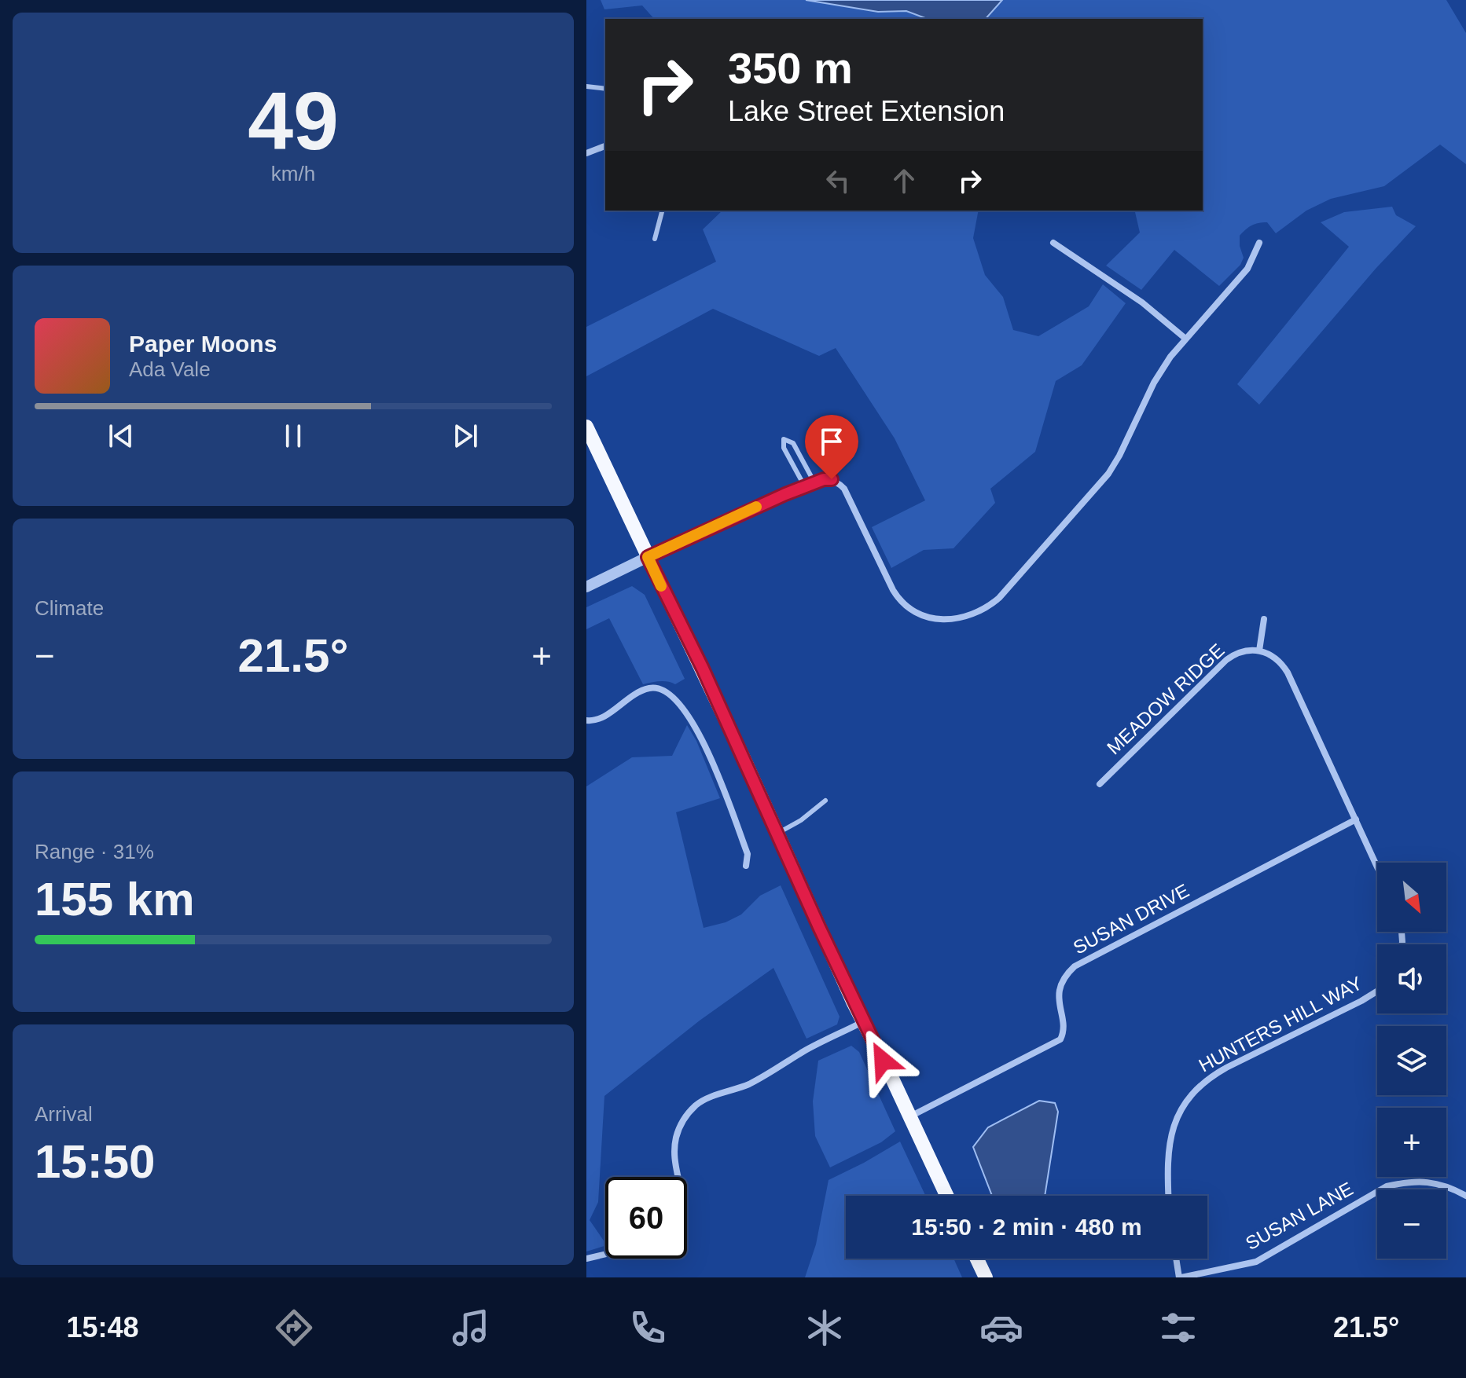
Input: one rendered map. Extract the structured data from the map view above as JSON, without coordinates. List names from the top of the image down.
{
  "streets": {
    "street": [
      "MEADOW RIDGE",
      "SUSAN DRIVE",
      "HUNTERS HILL WAY",
      "SUSAN LANE"
    ]
  },
  "north": "bottom right",
  "page": {
    "tile": [
      ["49", "km/h"],
      "Climate",
      ["Range · 31%", "155 km"],
      ["Arrival", "15:50"]
    ],
    "turn": ["350 m", "Lake Street Extension"],
    "song": ["Paper Moons", "Ada Vale"],
    "heat": ["−", "21.5°", "+"],
    "map_buttons": ["+", "−"],
    "limit": "60",
    "trip": "15:50 · 2 min · 480 m",
    "tabs": ["15:48", "21.5°"]
  }
}
